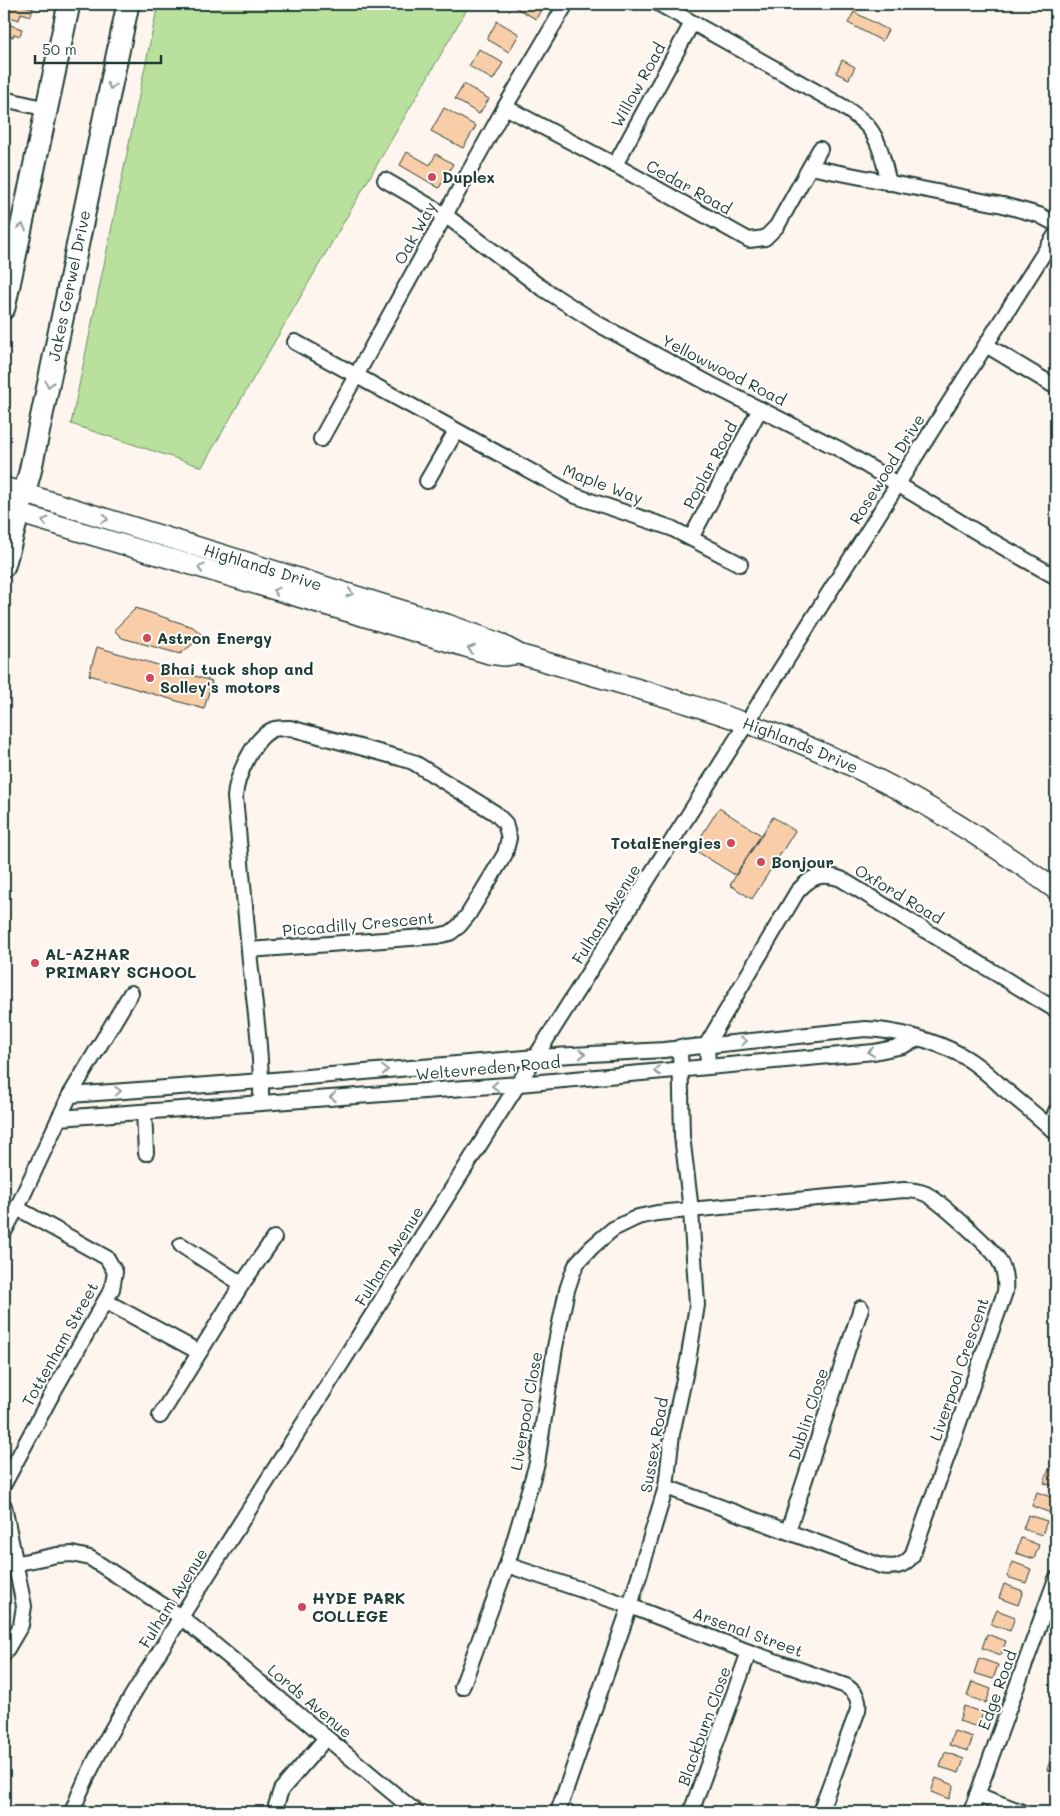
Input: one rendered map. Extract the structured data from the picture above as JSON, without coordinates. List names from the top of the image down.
{
  "streets": {
    "main road": ["Jakes Gerwel Drive", "Highlands Drive"],
    "street": [
      "Willow Road",
      "Cedar Road",
      "Oak Way",
      "Yellowwood Road",
      "Poplar Road",
      "Rosewood Drive",
      "Maple Way",
      "Oxford Road",
      "Fulham Avenue",
      "Piccadilly Crescent",
      "Weltevreden Road",
      "Tottenham Street",
      "Liverpool Crescent",
      "Liverpool Close",
      "Dublin Close",
      "Sussex Road",
      "Arsenal Street",
      "Edge Road",
      "Lords Avenue",
      "Blackburn Close"
    ]
  },
  "crossings": [
    ["Willow Road", "Cedar Road"],
    ["Cedar Road", "Oak Way"],
    ["Oak Way", "Yellowwood Road"],
    ["Oak Way", "Maple Way"],
    ["Jakes Gerwel Drive", "Highlands Drive"],
    ["Yellowwood Road", "Poplar Road"],
    ["Yellowwood Road", "Rosewood Drive"],
    ["Poplar Road", "Maple Way"],
    ["Rosewood Drive", "Highlands Drive"],
    ["Rosewood Drive", "Fulham Avenue"],
    ["Highlands Drive", "Fulham Avenue"],
    ["Oxford Road", "Weltevreden Road"],
    ["Fulham Avenue", "Weltevreden Road"],
    ["Fulham Avenue", "Lords Avenue"],
    ["Piccadilly Crescent", "Weltevreden Road"],
    ["Weltevreden Road", "Sussex Road"],
    ["Liverpool Crescent", "Liverpool Close"],
    ["Liverpool Crescent", "Dublin Close"],
    ["Liverpool Crescent", "Sussex Road"],
    ["Liverpool Close", "Sussex Road"],
    ["Liverpool Close", "Arsenal Street"],
    ["Sussex Road", "Arsenal Street"],
    ["Arsenal Street", "Blackburn Close"]
  ],
  "places": [
    "Duplex",
    "Astron Energy",
    "Bhai tuck shop and Solley's motors",
    "TotalEnergies",
    "Bonjour",
    "AL-AZHAR PRIMARY SCHOOL",
    "HYDE PARK COLLEGE"
  ],
  "scale_bar": "50 m"
}
